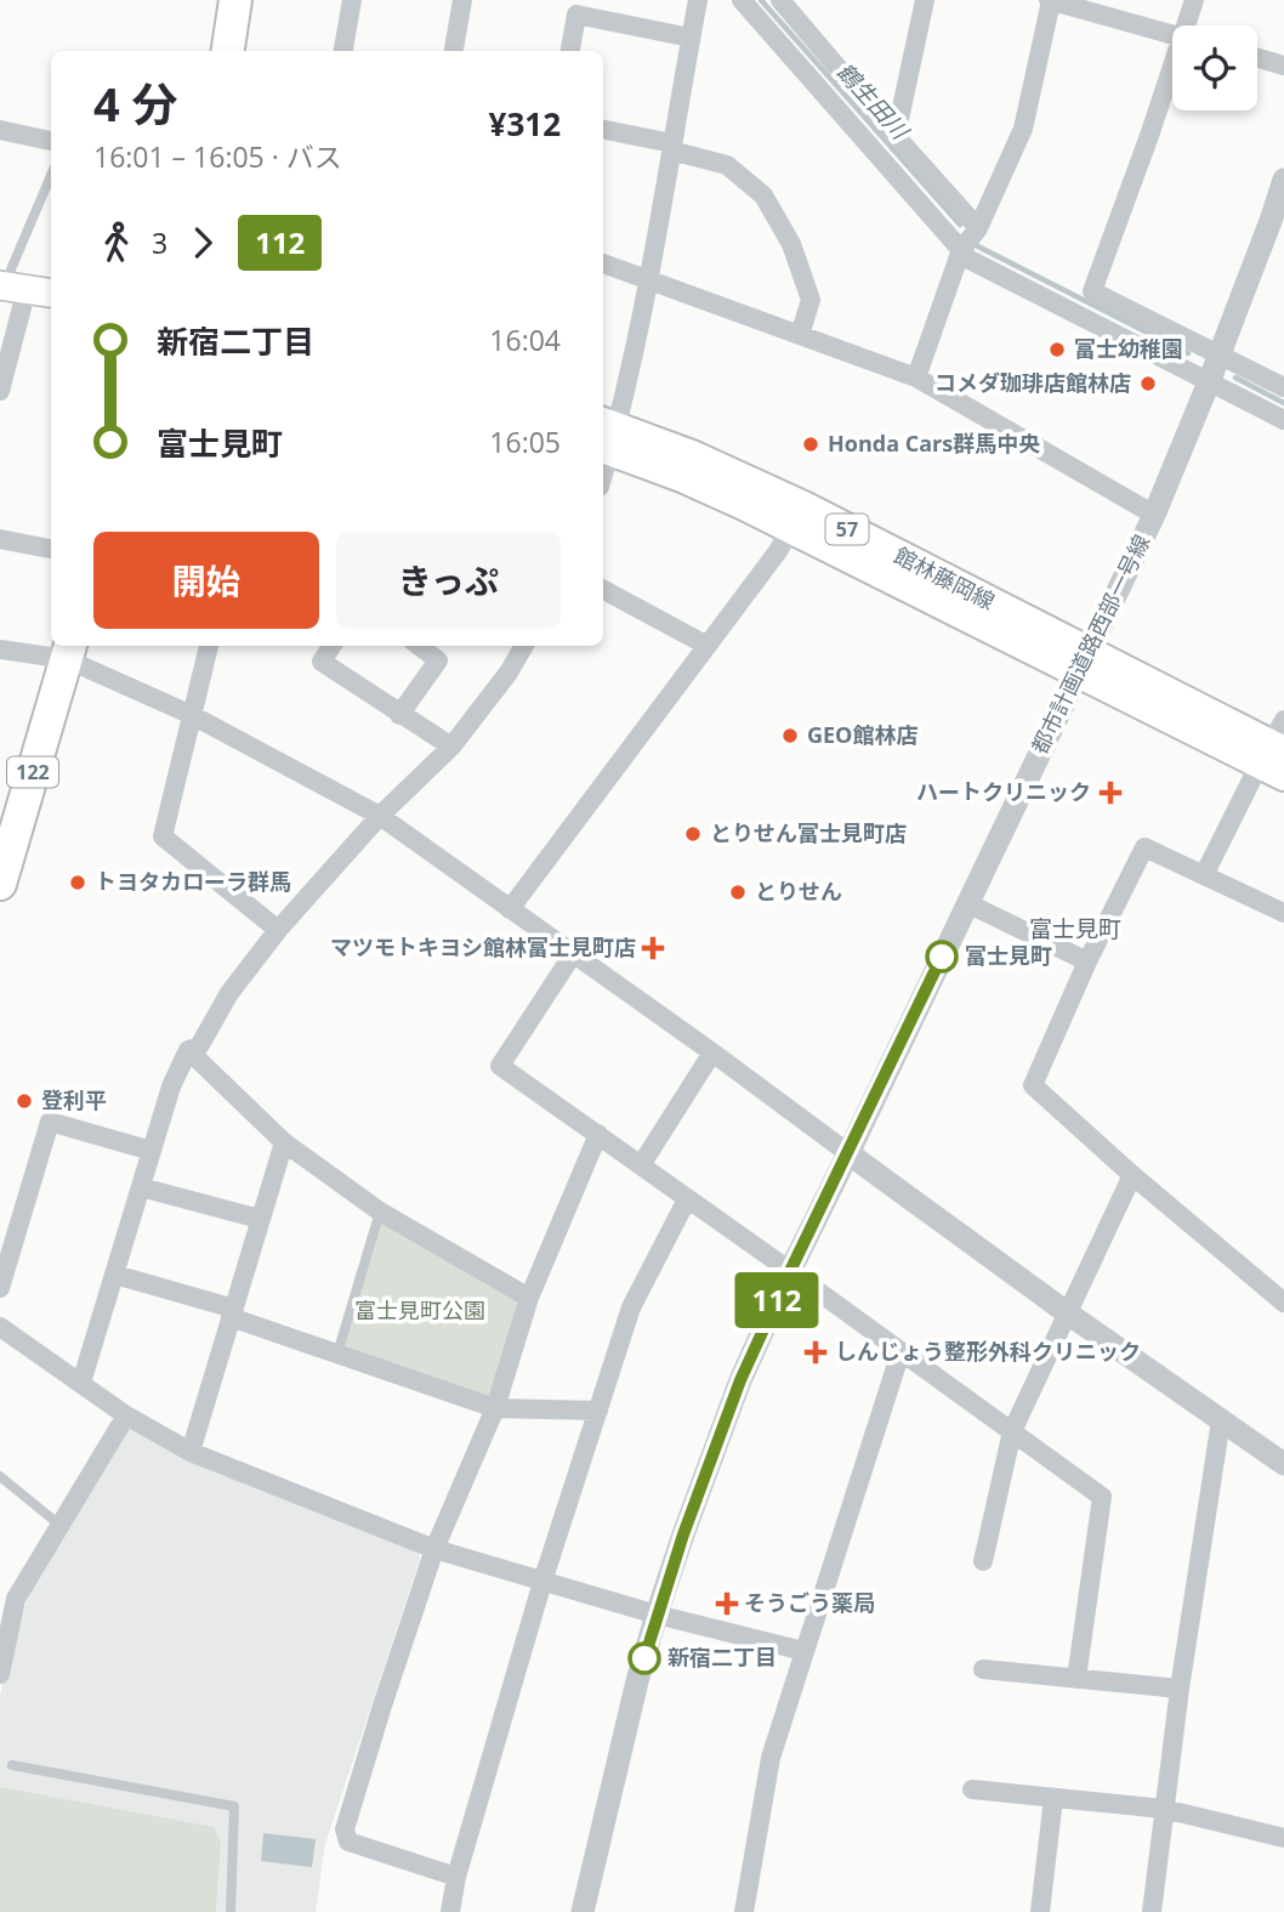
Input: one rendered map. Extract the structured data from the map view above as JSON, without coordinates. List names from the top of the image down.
{
  "streets": {
    "highway": ["122"],
    "main road": ["57", "館林藤岡線"],
    "street": ["都市計画道路西部一号線"]
  },
  "crossings": [
    ["館林藤岡線", "都市計画道路西部一号線"]
  ],
  "districts": ["富士見町"],
  "water": ["鶴生田川"],
  "parks": ["富士見町公園"],
  "places": {
    "other": [
      "富士幼稚園",
      "コメダ珈琲店館林店",
      "Honda Cars群馬中央",
      "GEO館林店",
      "とりせん富士見町店",
      "トヨタカローラ群馬",
      "とりせん",
      "富士見町",
      "登利平",
      "新宿二丁目"
    ],
    "health": [
      "ハートクリニック",
      "マツモトキヨシ館林富士見町店",
      "しんじょう整形外科クリニック",
      "そうごう薬局"
    ]
  },
  "lines": ["bus line 112"],
  "page": {
    "on_map": "112",
    "heading": ["4 分", "16:01 – 16:05 · バス", "¥312"],
    "legs": ["3", "112"],
    "list": [
      {
        "name": "新宿二丁目",
        "value": "16:04"
      },
      {
        "name": "富士見町",
        "value": "16:05"
      }
    ],
    "buttons": ["開始", "きっぷ"]
  }
}
